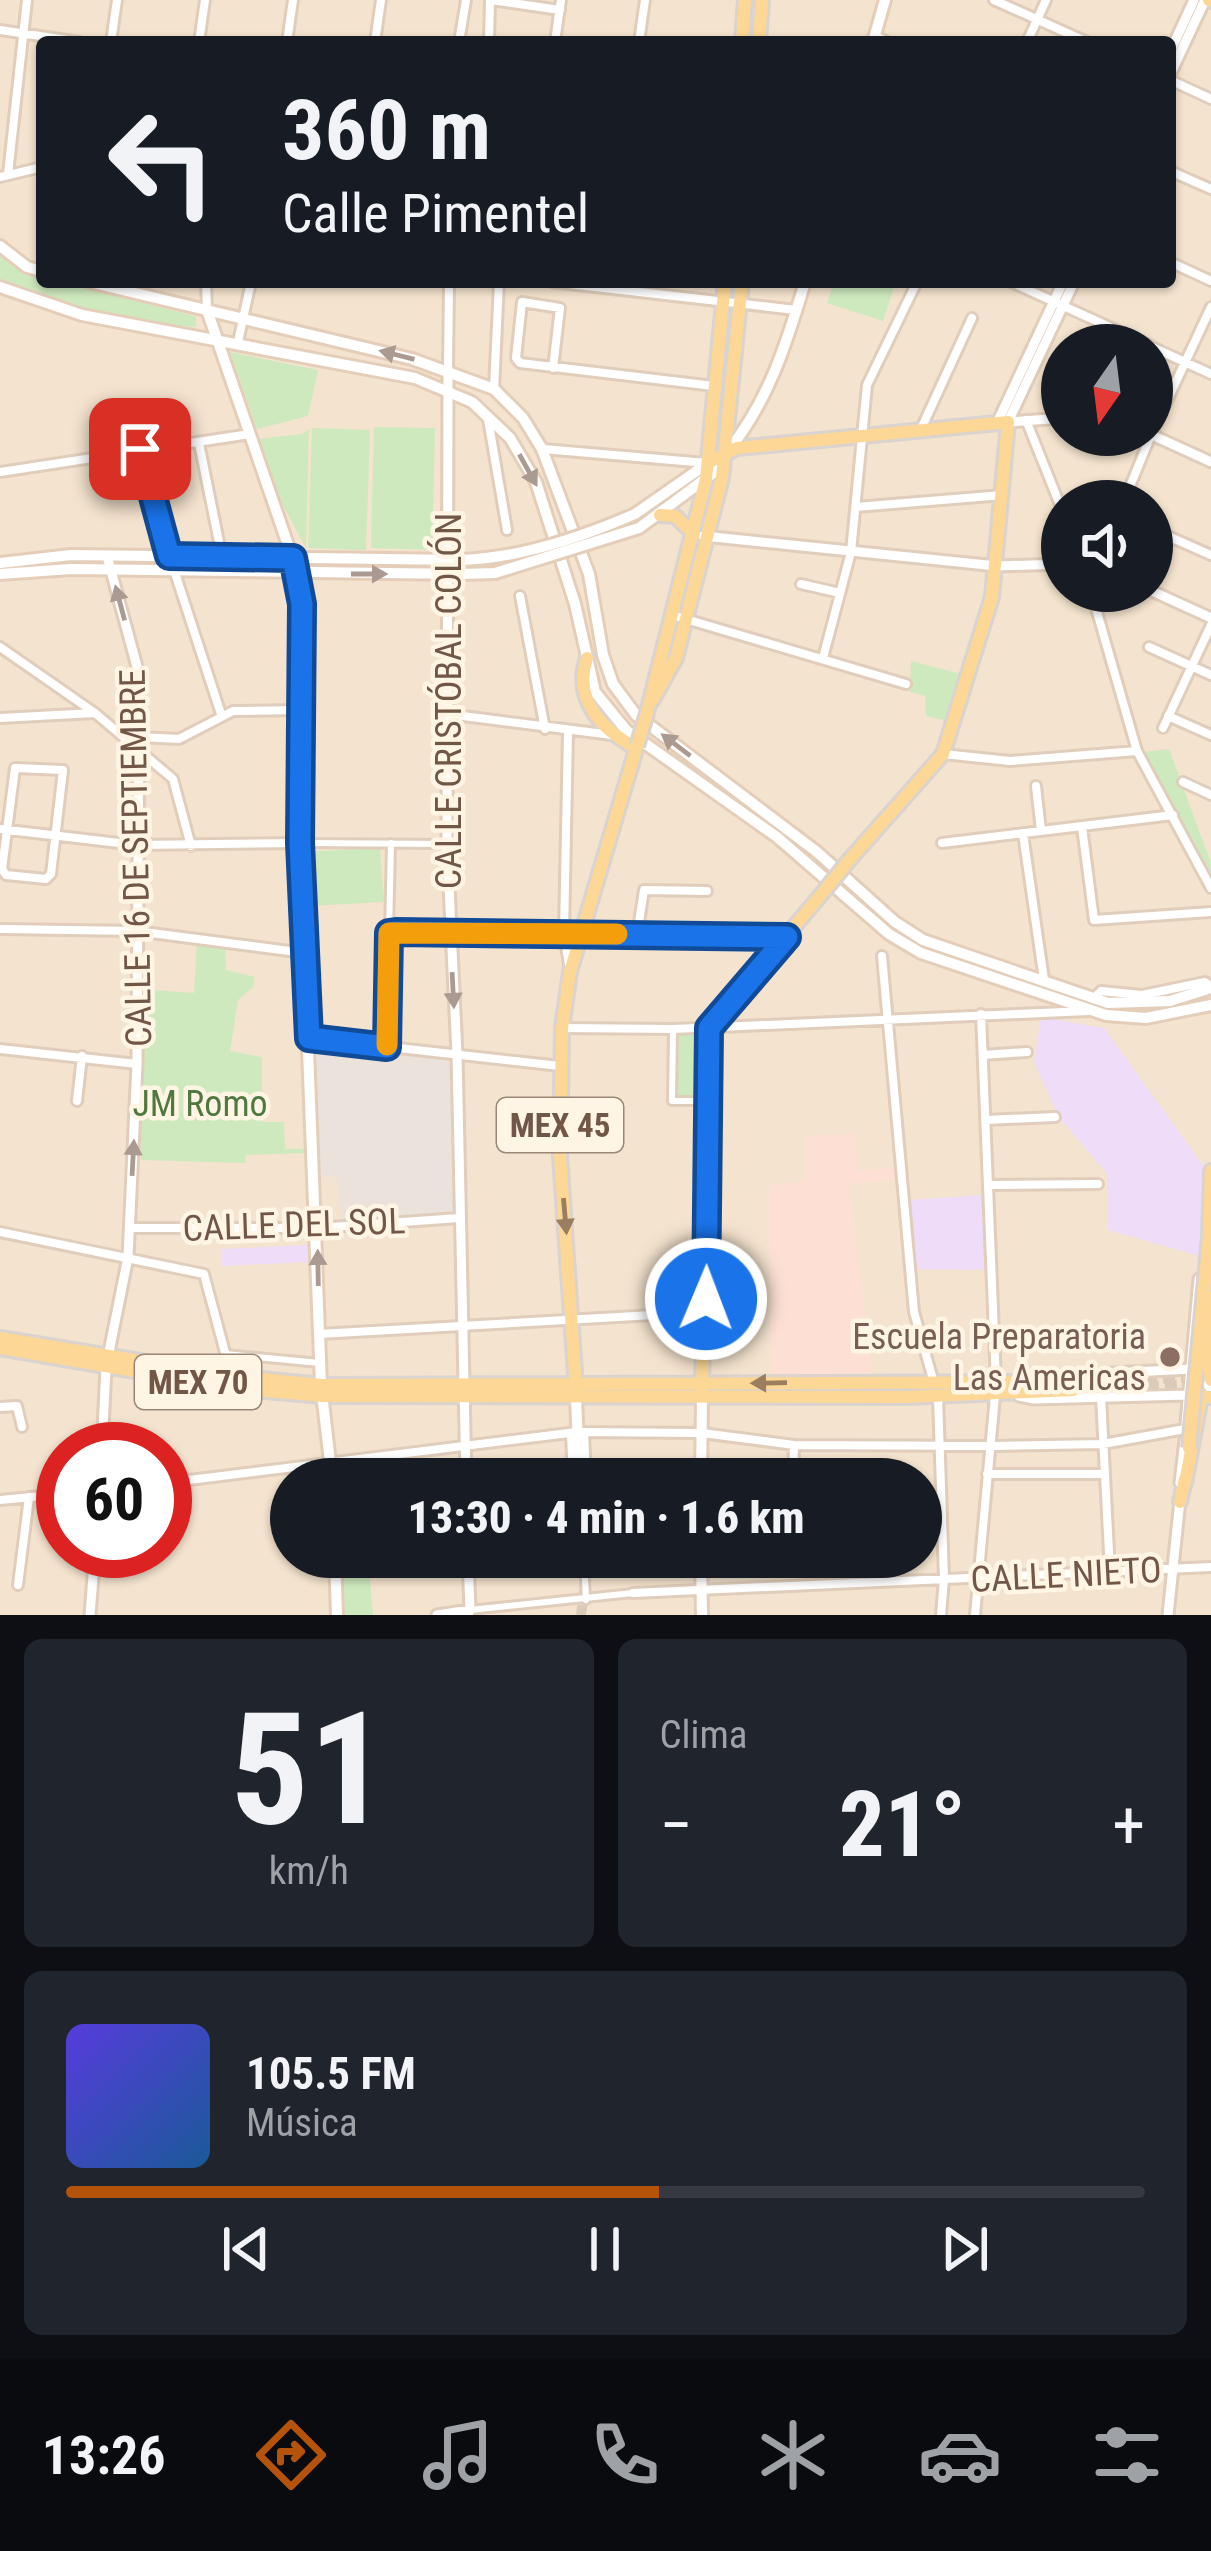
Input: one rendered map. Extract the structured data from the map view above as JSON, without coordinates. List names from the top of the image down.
{
  "streets": {
    "main road": ["MEX 45", "MEX 70"],
    "street": [
      "CALLE CRISTÓBAL COLÓN",
      "CALLE 16 DE SEPTIEMBRE",
      "CALLE DEL SOL",
      "CALLE NIETO"
    ]
  },
  "crossings": [
    ["CALLE CRISTÓBAL COLÓN", "CALLE DEL SOL"],
    ["CALLE CRISTÓBAL COLÓN", "MEX 70"],
    ["CALLE 16 DE SEPTIEMBRE", "CALLE DEL SOL"],
    ["CALLE 16 DE SEPTIEMBRE", "MEX 70"],
    ["MEX 45", "MEX 70"]
  ],
  "parks": ["JM Romo"],
  "places": ["Escuela Preparatoria Las Americas"],
  "north": "bottom",
  "page": {
    "turn": ["360 m", "Calle Pimentel"],
    "limit": "60",
    "trip": "13:30 · 4 min · 1.6 km",
    "tile": [
      ["51", "km/h"],
      "Clima"
    ],
    "heat": ["−", "21°", "+"],
    "song": ["105.5 FM", "Música"],
    "tabs": "13:26"
  }
}
